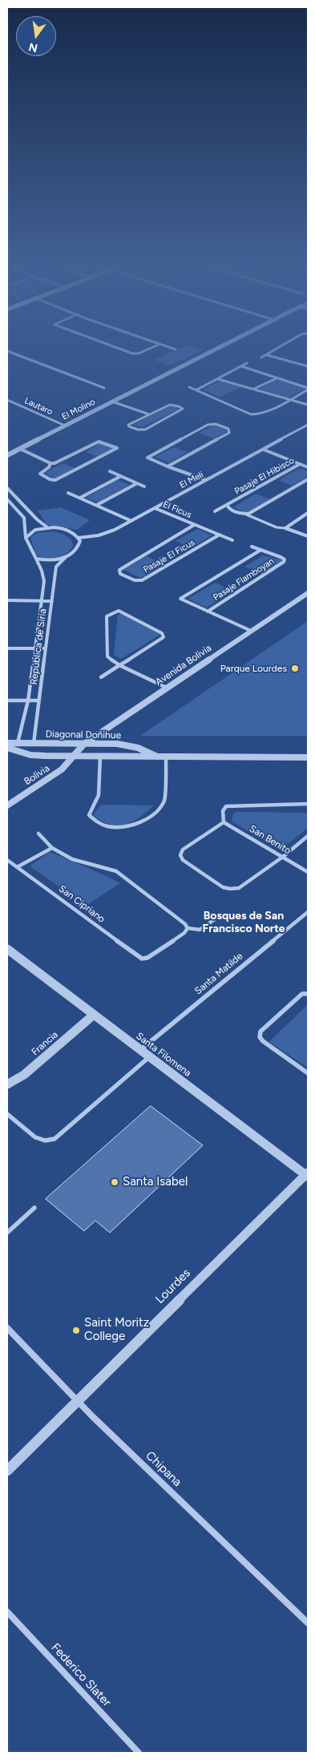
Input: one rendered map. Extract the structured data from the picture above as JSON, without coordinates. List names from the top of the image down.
{
  "streets": {
    "street": [
      "Lautaro",
      "El Molino",
      "Pasaje El Hibisco",
      "El Meli",
      "El Ficus",
      "Pasaje El Ficus",
      "Pasaje Flamboyan",
      "República de Siria",
      "Avenida Bolivia",
      "Diagonal Doñihue",
      "Bolivia",
      "San Benito",
      "San Cipriano",
      "Santa Matilde",
      "Francia",
      "Santa Filomena",
      "Lourdes",
      "Chipana",
      "Federico Slater"
    ]
  },
  "crossings": [
    ["Lautaro", "El Molino"],
    ["El Meli", "El Ficus"],
    ["El Meli", "República de Siria"],
    ["El Ficus", "Pasaje El Ficus"],
    ["República de Siria", "Diagonal Doñihue"],
    ["Avenida Bolivia", "Diagonal Doñihue"],
    ["Avenida Bolivia", "Bolivia"],
    ["Diagonal Doñihue", "Bolivia"],
    ["Santa Matilde", "Santa Filomena"],
    ["Francia", "Santa Filomena"],
    ["Santa Filomena", "Lourdes"],
    ["Lourdes", "Chipana"]
  ],
  "districts": ["Bosques de San Francisco Norte"],
  "places": ["Parque Lourdes", "Santa Isabel", "Saint Moritz College"],
  "north": "bottom"
}
